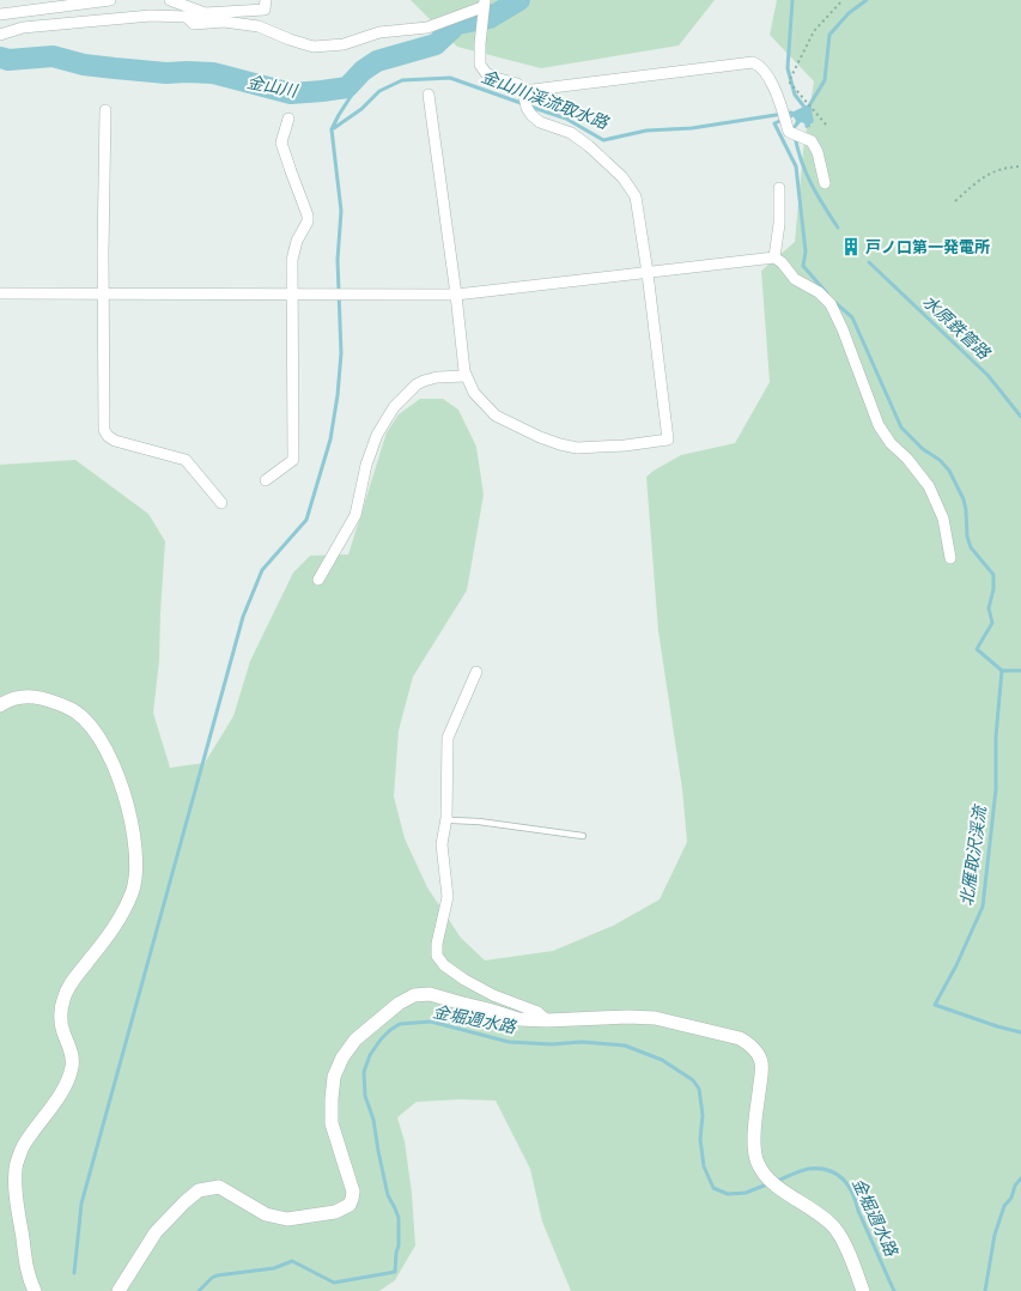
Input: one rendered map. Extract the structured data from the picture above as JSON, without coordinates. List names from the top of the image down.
{
  "water": [
    "金山川",
    "金山川渓流取水路",
    "水原鉄管路",
    "北雁取沢渓流",
    "金堀週水路"
  ],
  "places": {
    "building": ["戸ノ口第一発電所"]
  }
}
